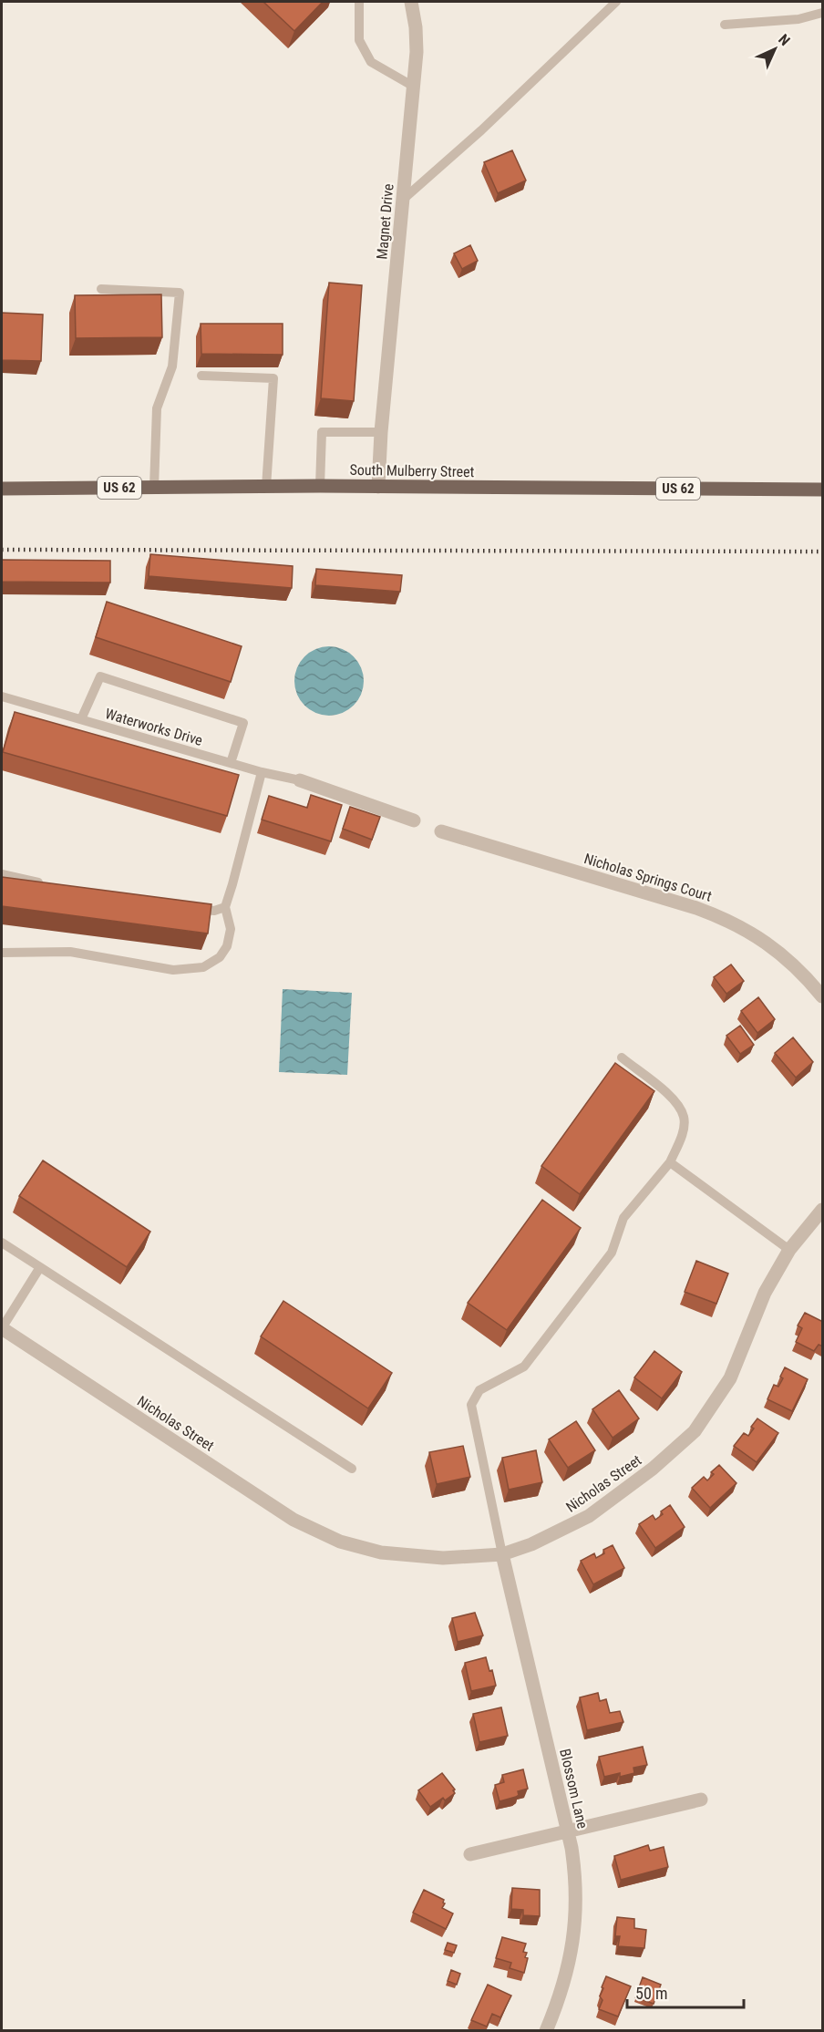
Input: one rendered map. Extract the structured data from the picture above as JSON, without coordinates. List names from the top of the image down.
{
  "streets": {
    "main road": ["South Mulberry Street", "US 62"],
    "street": [
      "Magnet Drive",
      "Nicholas Springs Court",
      "Nicholas Street",
      "Blossom Lane"
    ],
    "lane": ["Waterworks Drive"]
  },
  "crossings": [
    ["Magnet Drive", "South Mulberry Street"],
    ["Nicholas Street", "Blossom Lane"]
  ],
  "scale_bar": "50 m",
  "north": "top right"
}
